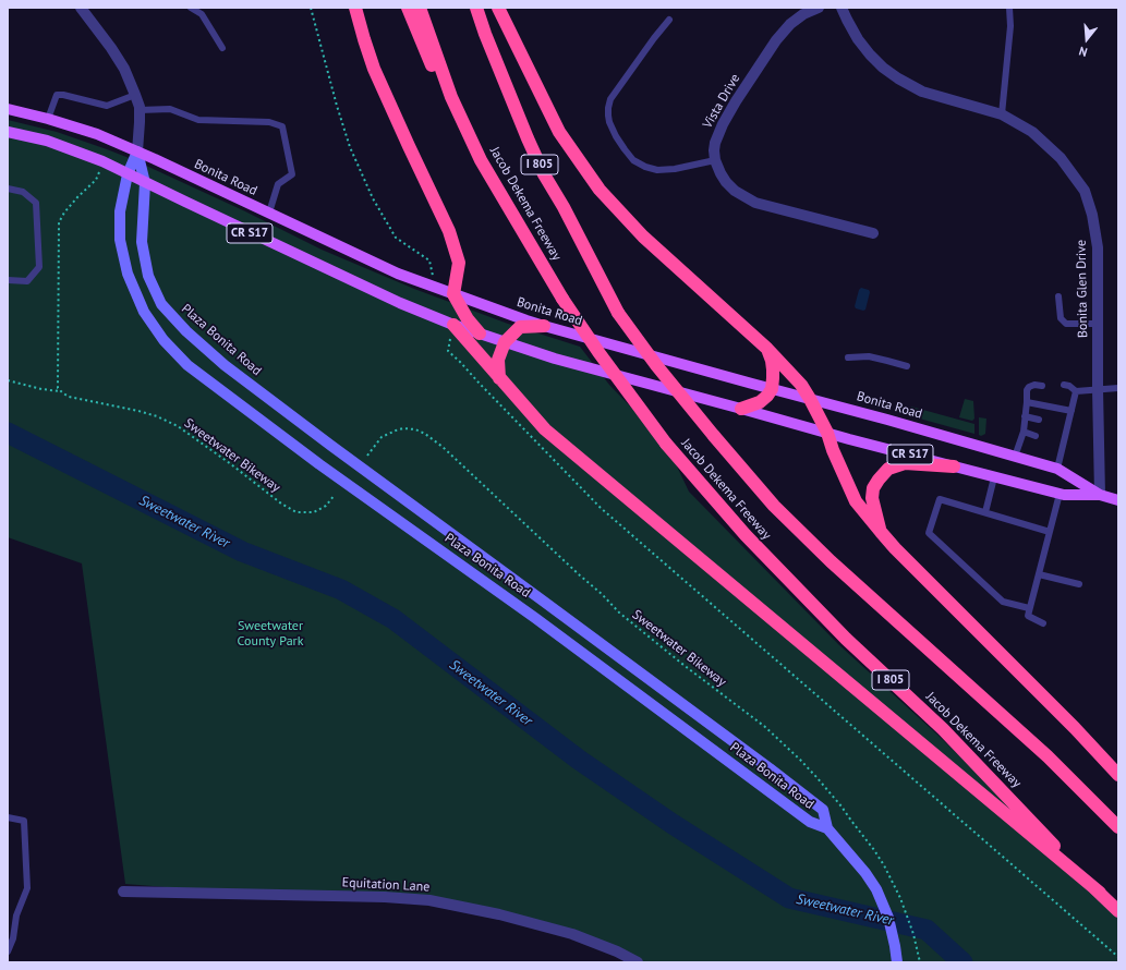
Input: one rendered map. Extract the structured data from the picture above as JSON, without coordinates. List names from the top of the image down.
{
  "streets": {
    "highway": ["I 805", "Jacob Dekema Freeway"],
    "main road": ["Bonita Road", "CR S17", "Plaza Bonita Road"],
    "street": ["Vista Drive", "Bonita Glen Drive", "Equitation Lane"],
    "path": ["Sweetwater Bikeway"]
  },
  "crossings": [
    ["Bonita Road", "Bonita Glen Drive"],
    ["Bonita Road", "Plaza Bonita Road"]
  ],
  "water": ["Sweetwater River"],
  "parks": ["Sweetwater County Park"],
  "north": "bottom"
}
